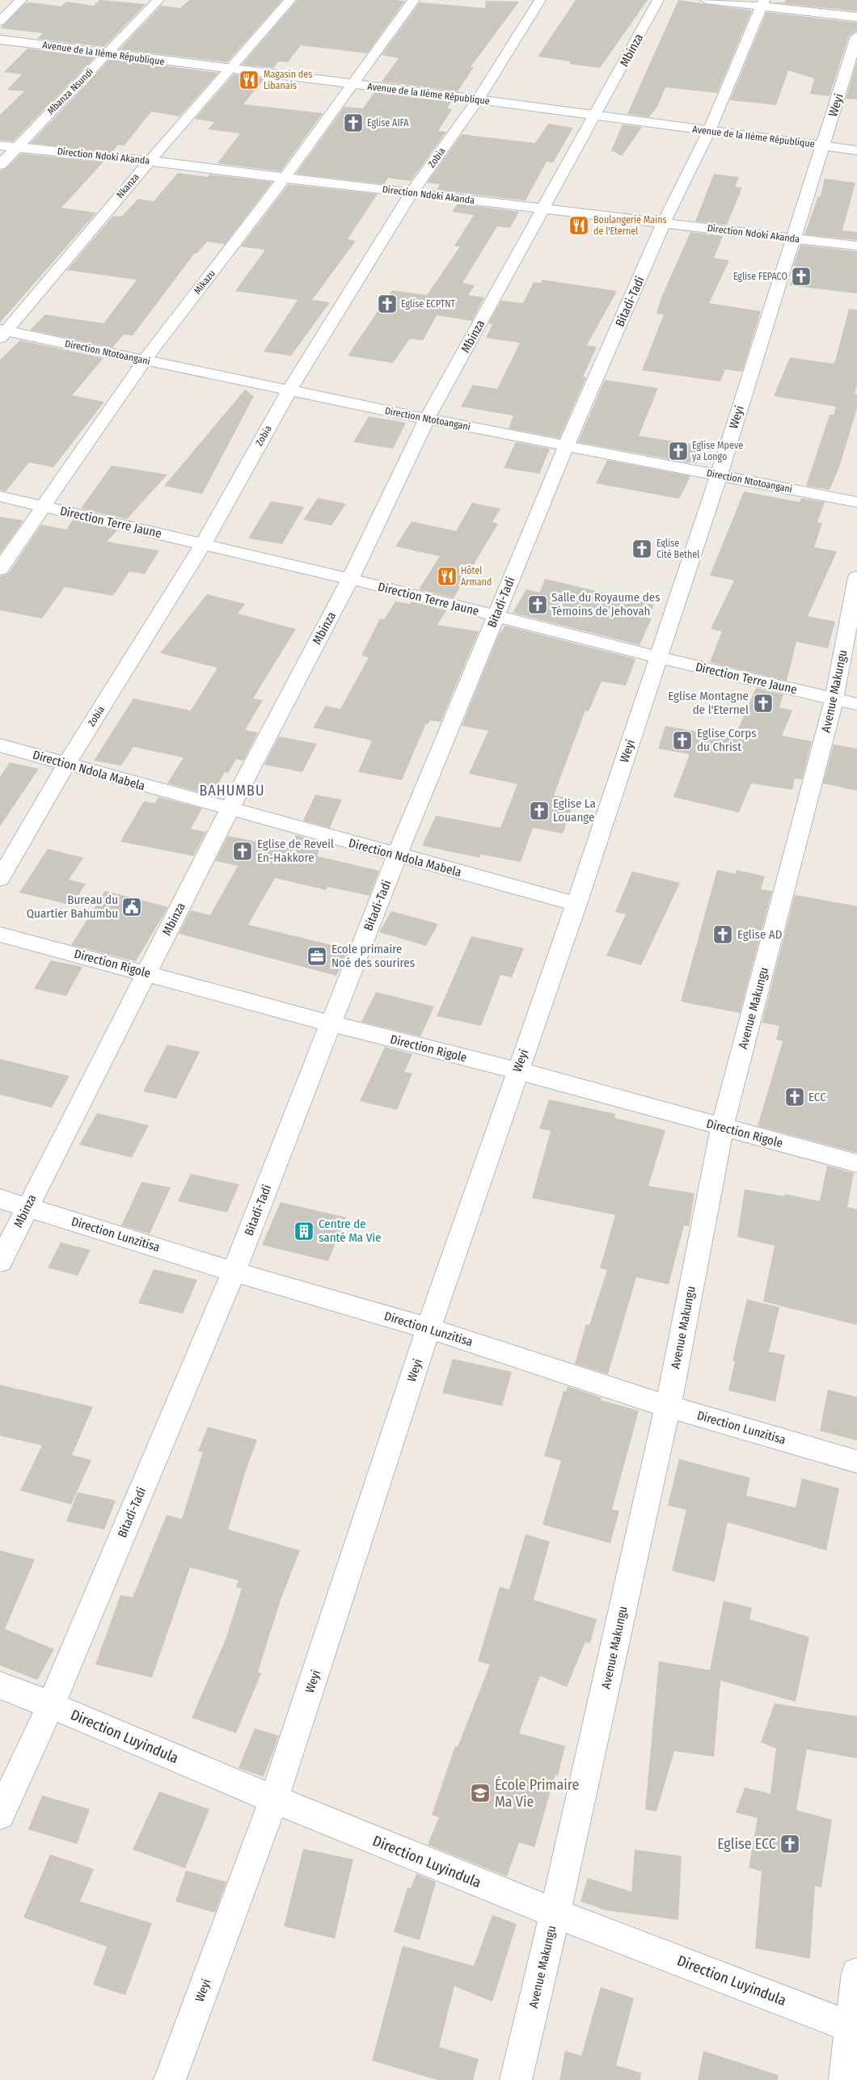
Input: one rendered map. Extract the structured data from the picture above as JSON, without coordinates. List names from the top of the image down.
{
  "streets": {
    "street": [
      "Mbinza",
      "Avenue de la IIème République",
      "Mbanza Nsundi",
      "Weyi",
      "Direction Ndoki Akanda",
      "Zobia",
      "Nkanza",
      "Mikazu",
      "Bitadi-Tadi",
      "Direction Ntotoangani",
      "Direction Terre Jaune",
      "Avenue Makungu",
      "Direction Ndola Mabela",
      "Direction Rigole",
      "Direction Lunzitisa",
      "Direction Luyindula"
    ]
  },
  "crossings": [
    ["Mbinza", "Avenue de la IIème République"],
    ["Mbinza", "Direction Ndoki Akanda"],
    ["Mbinza", "Direction Ntotoangani"],
    ["Mbinza", "Direction Terre Jaune"],
    ["Mbinza", "Direction Ndola Mabela"],
    ["Mbinza", "Direction Rigole"],
    ["Mbinza", "Direction Lunzitisa"],
    ["Avenue de la IIème République", "Mbanza Nsundi"],
    ["Avenue de la IIème République", "Weyi"],
    ["Avenue de la IIème République", "Zobia"],
    ["Avenue de la IIème République", "Nkanza"],
    ["Avenue de la IIème République", "Mikazu"],
    ["Avenue de la IIème République", "Bitadi-Tadi"],
    ["Mbanza Nsundi", "Direction Ndoki Akanda"],
    ["Weyi", "Direction Ndoki Akanda"],
    ["Weyi", "Direction Ntotoangani"],
    ["Weyi", "Direction Terre Jaune"],
    ["Weyi", "Direction Ndola Mabela"],
    ["Weyi", "Direction Rigole"],
    ["Weyi", "Direction Lunzitisa"],
    ["Weyi", "Direction Luyindula"],
    ["Direction Ndoki Akanda", "Zobia"],
    ["Direction Ndoki Akanda", "Nkanza"],
    ["Direction Ndoki Akanda", "Mikazu"],
    ["Direction Ndoki Akanda", "Bitadi-Tadi"],
    ["Zobia", "Direction Ntotoangani"],
    ["Zobia", "Direction Terre Jaune"],
    ["Zobia", "Direction Ndola Mabela"],
    ["Nkanza", "Direction Ntotoangani"],
    ["Mikazu", "Direction Ntotoangani"],
    ["Mikazu", "Direction Terre Jaune"],
    ["Bitadi-Tadi", "Direction Ntotoangani"],
    ["Bitadi-Tadi", "Direction Terre Jaune"],
    ["Bitadi-Tadi", "Direction Ndola Mabela"],
    ["Bitadi-Tadi", "Direction Rigole"],
    ["Bitadi-Tadi", "Direction Lunzitisa"],
    ["Bitadi-Tadi", "Direction Luyindula"],
    ["Direction Terre Jaune", "Avenue Makungu"],
    ["Avenue Makungu", "Direction Rigole"],
    ["Avenue Makungu", "Direction Lunzitisa"],
    ["Avenue Makungu", "Direction Luyindula"]
  ],
  "districts": ["BAHUMBU"],
  "places": {
    "restaurant": ["Magasin des Libanais", "Boulangerie Mains de l'Eternel", "Hôtel Armand"],
    "church": [
      "Eglise AIFA",
      "Eglise FEPACO",
      "Eglise ECPTNT",
      "Eglise Mpeve ya Longo",
      "Eglise Cité Bethel",
      "Salle du Royaume des Témoins de Jehovah",
      "Eglise Montagne de l'Eternel",
      "Eglise Corps du Christ",
      "Eglise La Louange",
      "Eglise de Reveil En-Hakkore",
      "Eglise AD",
      "ECC",
      "Eglise ECC"
    ],
    "public building": ["Bureau du Quartier Bahumbu"],
    "office": ["Ecole primaire Noé des sourires"],
    "building": ["Centre de santé Ma Vie"],
    "school or university": ["École Primaire Ma Vie"]
  }
}
